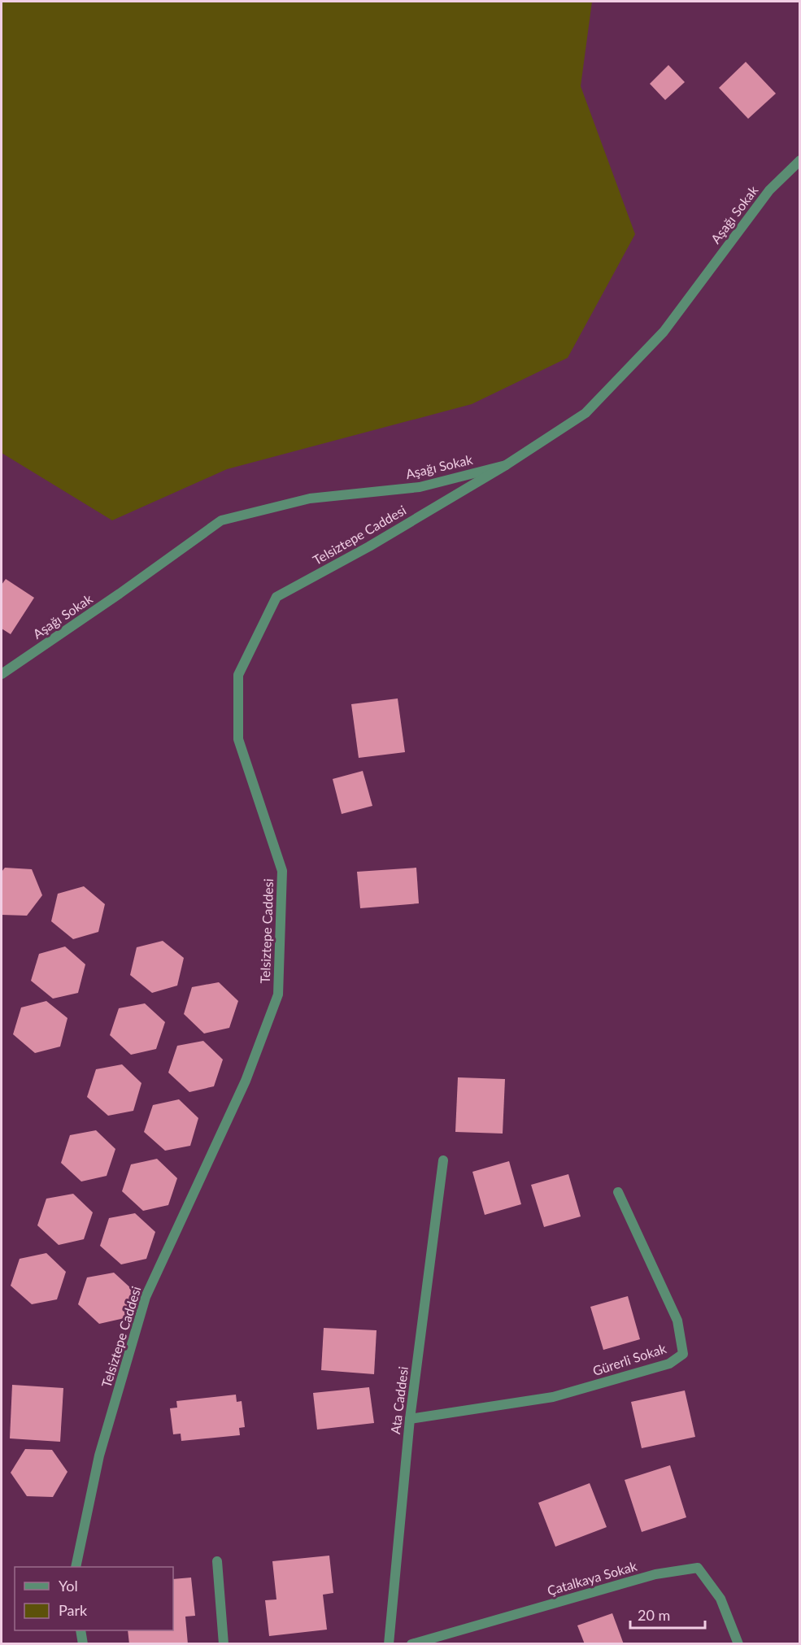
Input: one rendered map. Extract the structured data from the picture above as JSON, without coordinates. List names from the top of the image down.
{
  "streets": {
    "street": [
      "Aşağı Sokak",
      "Telsiztepe Caddesi",
      "Gürerli Sokak",
      "Ata Caddesi",
      "Çatalkaya Sokak"
    ]
  },
  "crossings": [
    ["Aşağı Sokak", "Telsiztepe Caddesi"],
    ["Gürerli Sokak", "Ata Caddesi"]
  ],
  "legend": ["Yol", "Park"],
  "scale_bar": "20 m"
}
